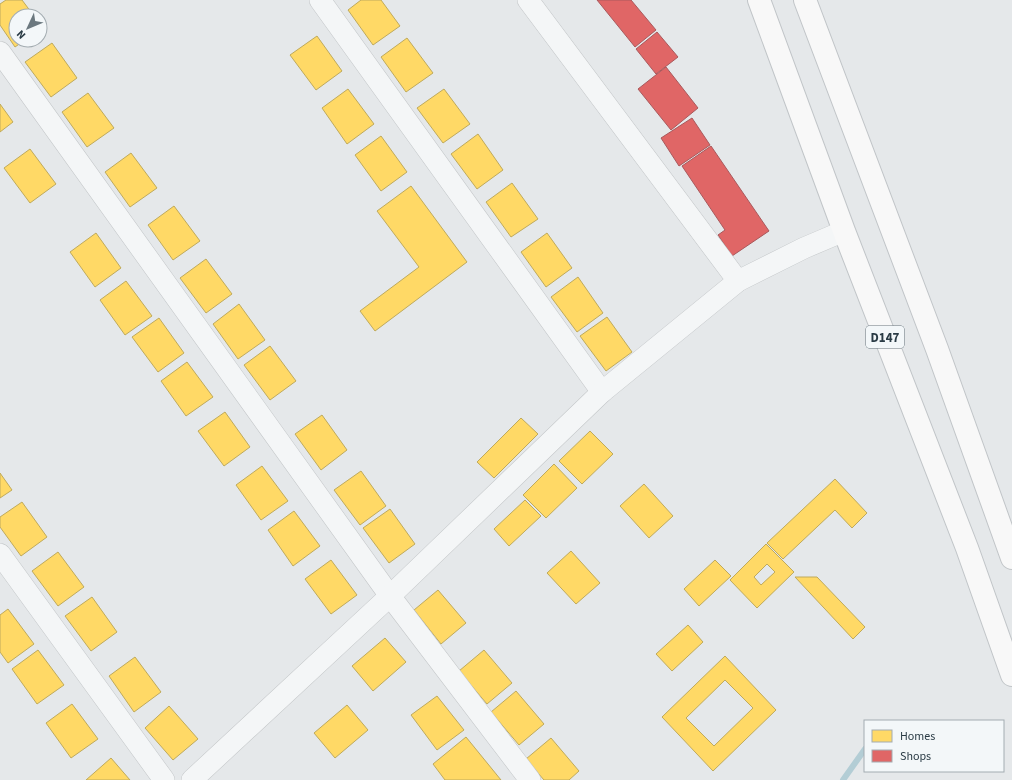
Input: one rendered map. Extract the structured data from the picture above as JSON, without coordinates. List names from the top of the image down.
{
  "streets": {
    "main road": ["D147"]
  },
  "legend": ["Homes", "Shops"],
  "north": "bottom left"
}
